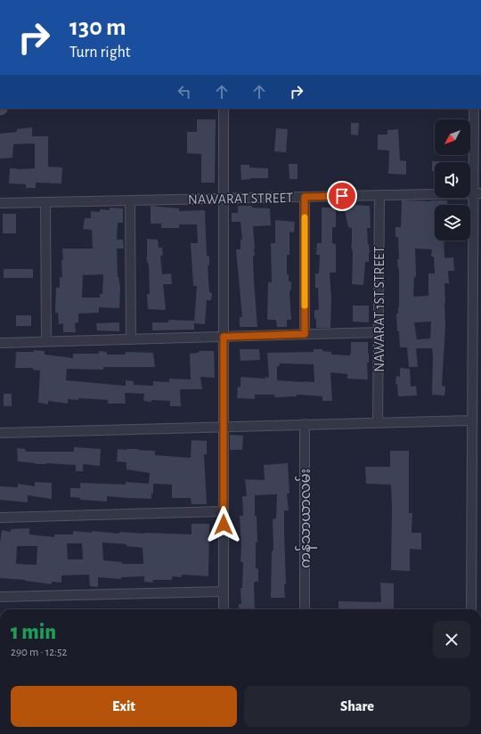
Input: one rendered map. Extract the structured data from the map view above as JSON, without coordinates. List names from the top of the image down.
{
  "streets": {
    "street": ["NAWARAT STREET", "NAWARAT 1ST STREET", "ကန်သာယာလမ်း"]
  },
  "crossings": [
    ["NAWARAT STREET", "NAWARAT 1ST STREET"]
  ],
  "north": "bottom left",
  "page": {
    "turn": ["130 m", "Turn right"],
    "heading": ["1 min", "290 m · 12:52"],
    "buttons": ["Exit", "Share"]
  }
}
